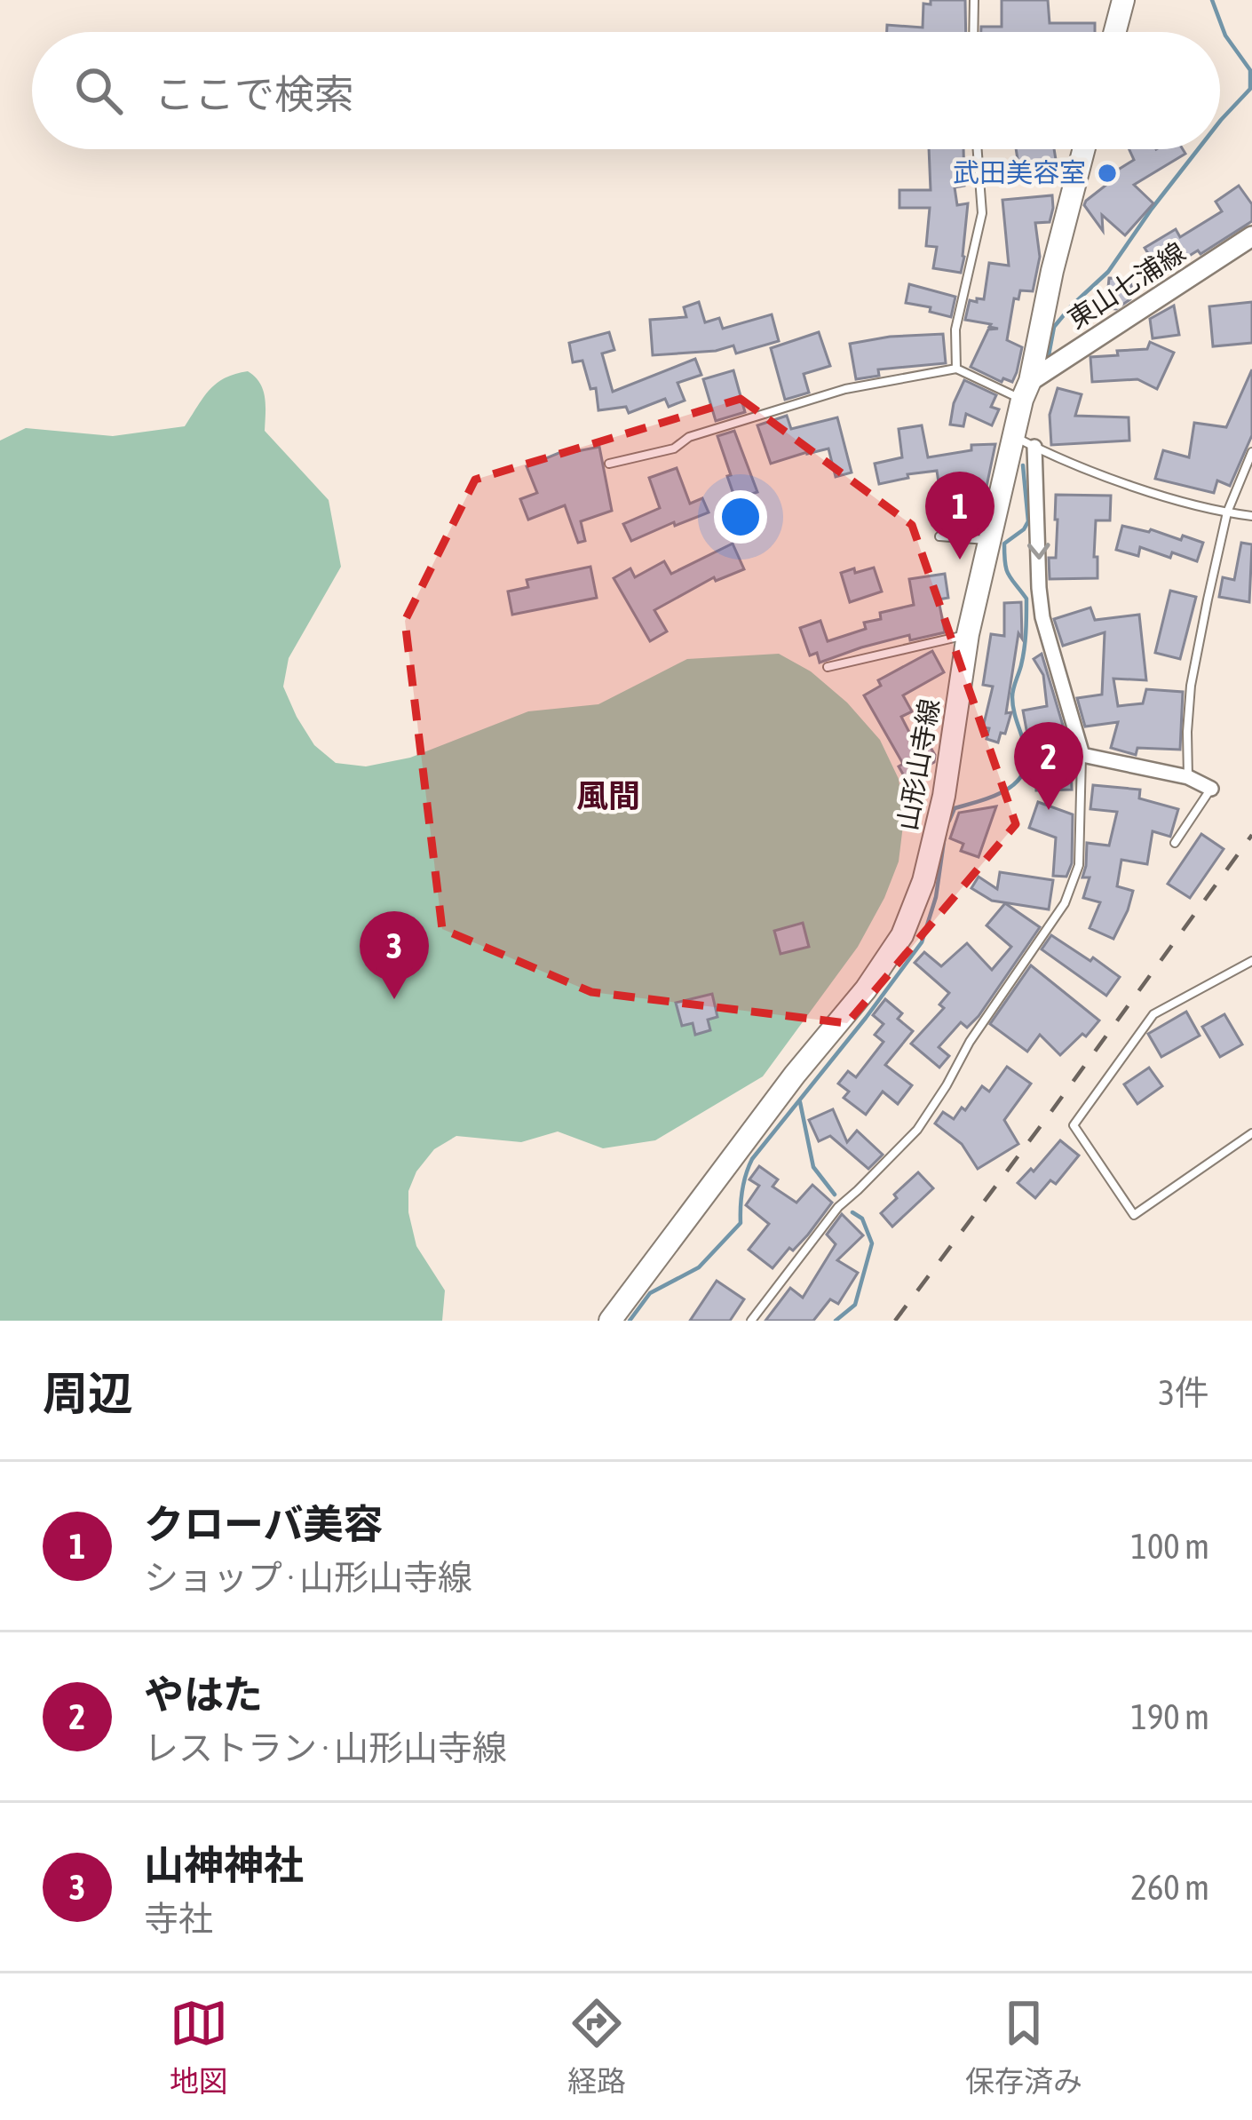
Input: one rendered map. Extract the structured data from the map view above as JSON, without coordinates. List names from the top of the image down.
{
  "streets": {
    "main road": ["東山七浦線", "山形山寺線"]
  },
  "crossings": [
    ["東山七浦線", "山形山寺線"]
  ],
  "districts": ["風間"],
  "places": ["武田美容室"],
  "page": {
    "search": "ここで検索",
    "pins": ["1", "2", "3"],
    "heading": ["周辺", "3件"],
    "list": [
      {
        "mark": "1",
        "name": "クローバ美容",
        "note": "ショップ · 山形山寺線",
        "value": "100 m"
      },
      {
        "mark": "2",
        "name": "やはた",
        "note": "レストラン · 山形山寺線",
        "value": "190 m"
      },
      {
        "mark": "3",
        "name": "山神神社",
        "note": "寺社",
        "value": "260 m"
      }
    ],
    "nav": ["地図", "経路", "保存済み"]
  }
}
